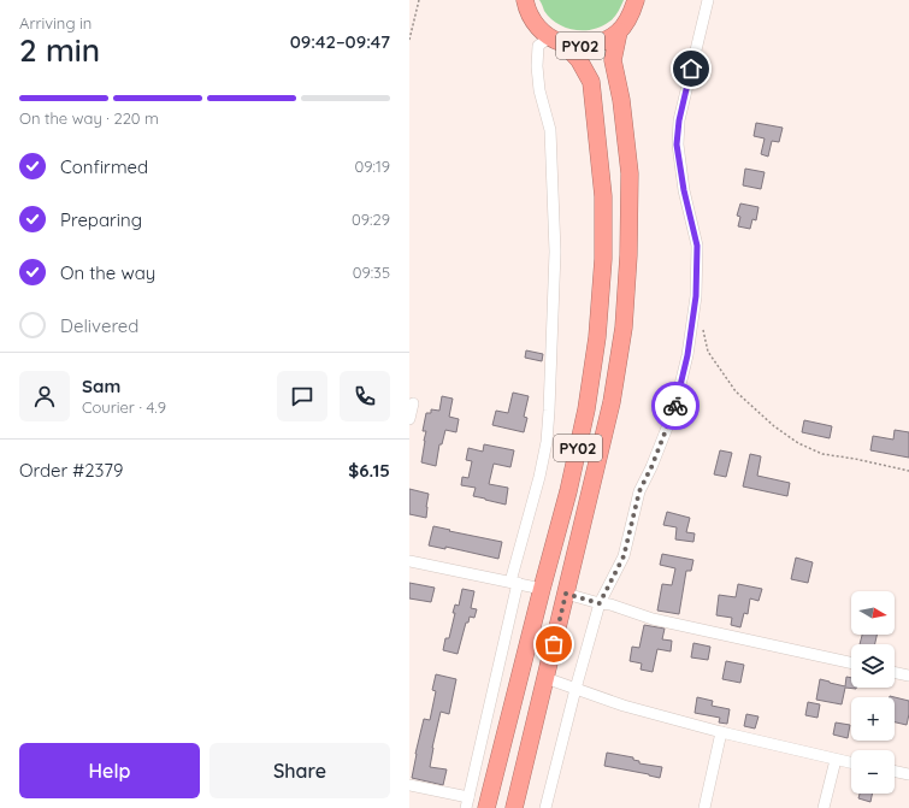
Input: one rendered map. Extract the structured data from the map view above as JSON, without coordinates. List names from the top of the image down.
{
  "streets": {
    "highway": ["PY02"]
  },
  "north": "right",
  "page": {
    "heading": ["2 min", "Arriving in", "09:42–09:47"],
    "panel": [
      "Sam",
      "Courier · 4.9",
      "Order #2379",
      "$6.15"
    ],
    "bar": "On the way · 220 m",
    "list": [
      ["Confirmed", "09:19"],
      ["Preparing", "09:29"],
      ["On the way", "09:35"],
      "Delivered"
    ],
    "map_buttons": ["+", "−"],
    "buttons": ["Help", "Share"]
  }
}
